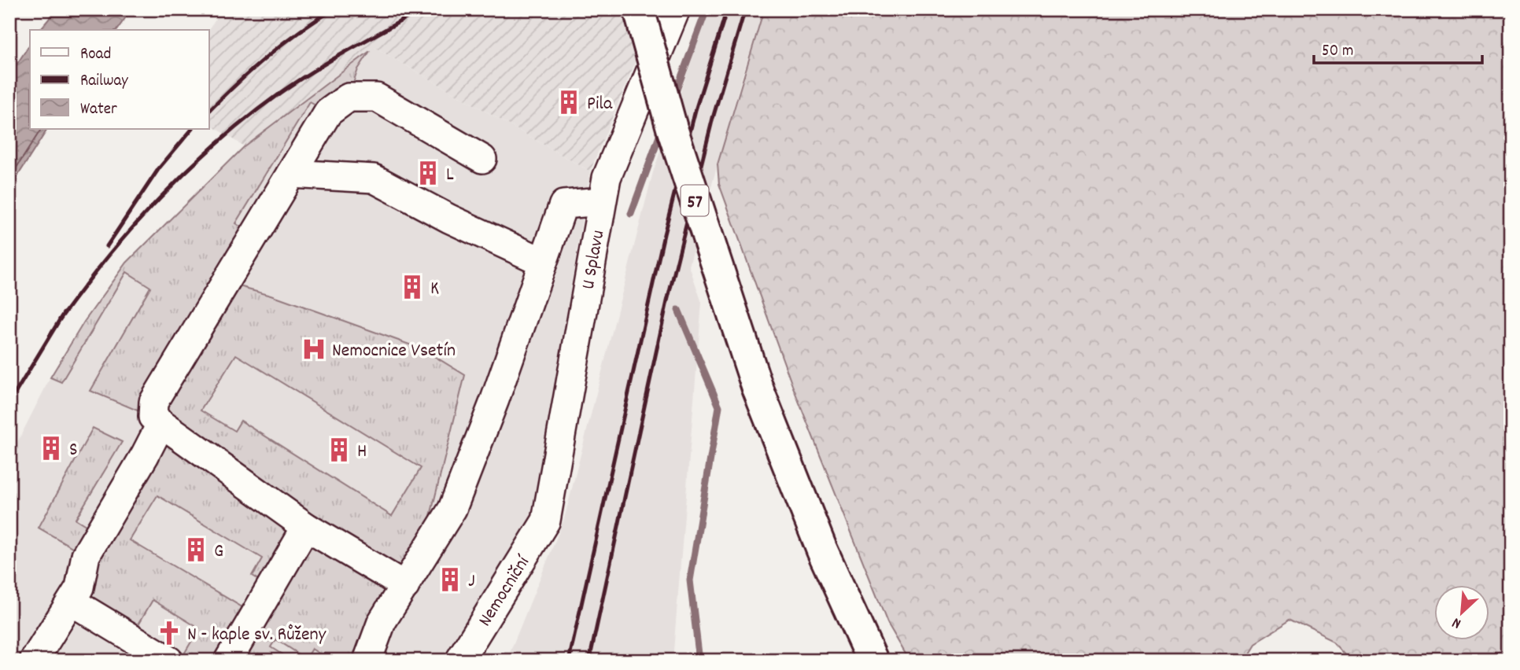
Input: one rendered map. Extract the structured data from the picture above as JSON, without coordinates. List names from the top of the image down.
{
  "streets": {
    "main road": ["57"],
    "street": ["U Splavu", "Nemocniční"]
  },
  "crossings": [
    ["U Splavu", "Nemocniční"]
  ],
  "places": {
    "building": [
      "Pila",
      "L",
      "K",
      "S",
      "H",
      "G",
      "J"
    ],
    "hospital": ["Nemocnice Vsetín"],
    "church": ["N - kaple sv. Růženy"]
  },
  "legend": ["Road", "Railway", "Water"],
  "scale_bar": "50 m",
  "north": "bottom left"
}
